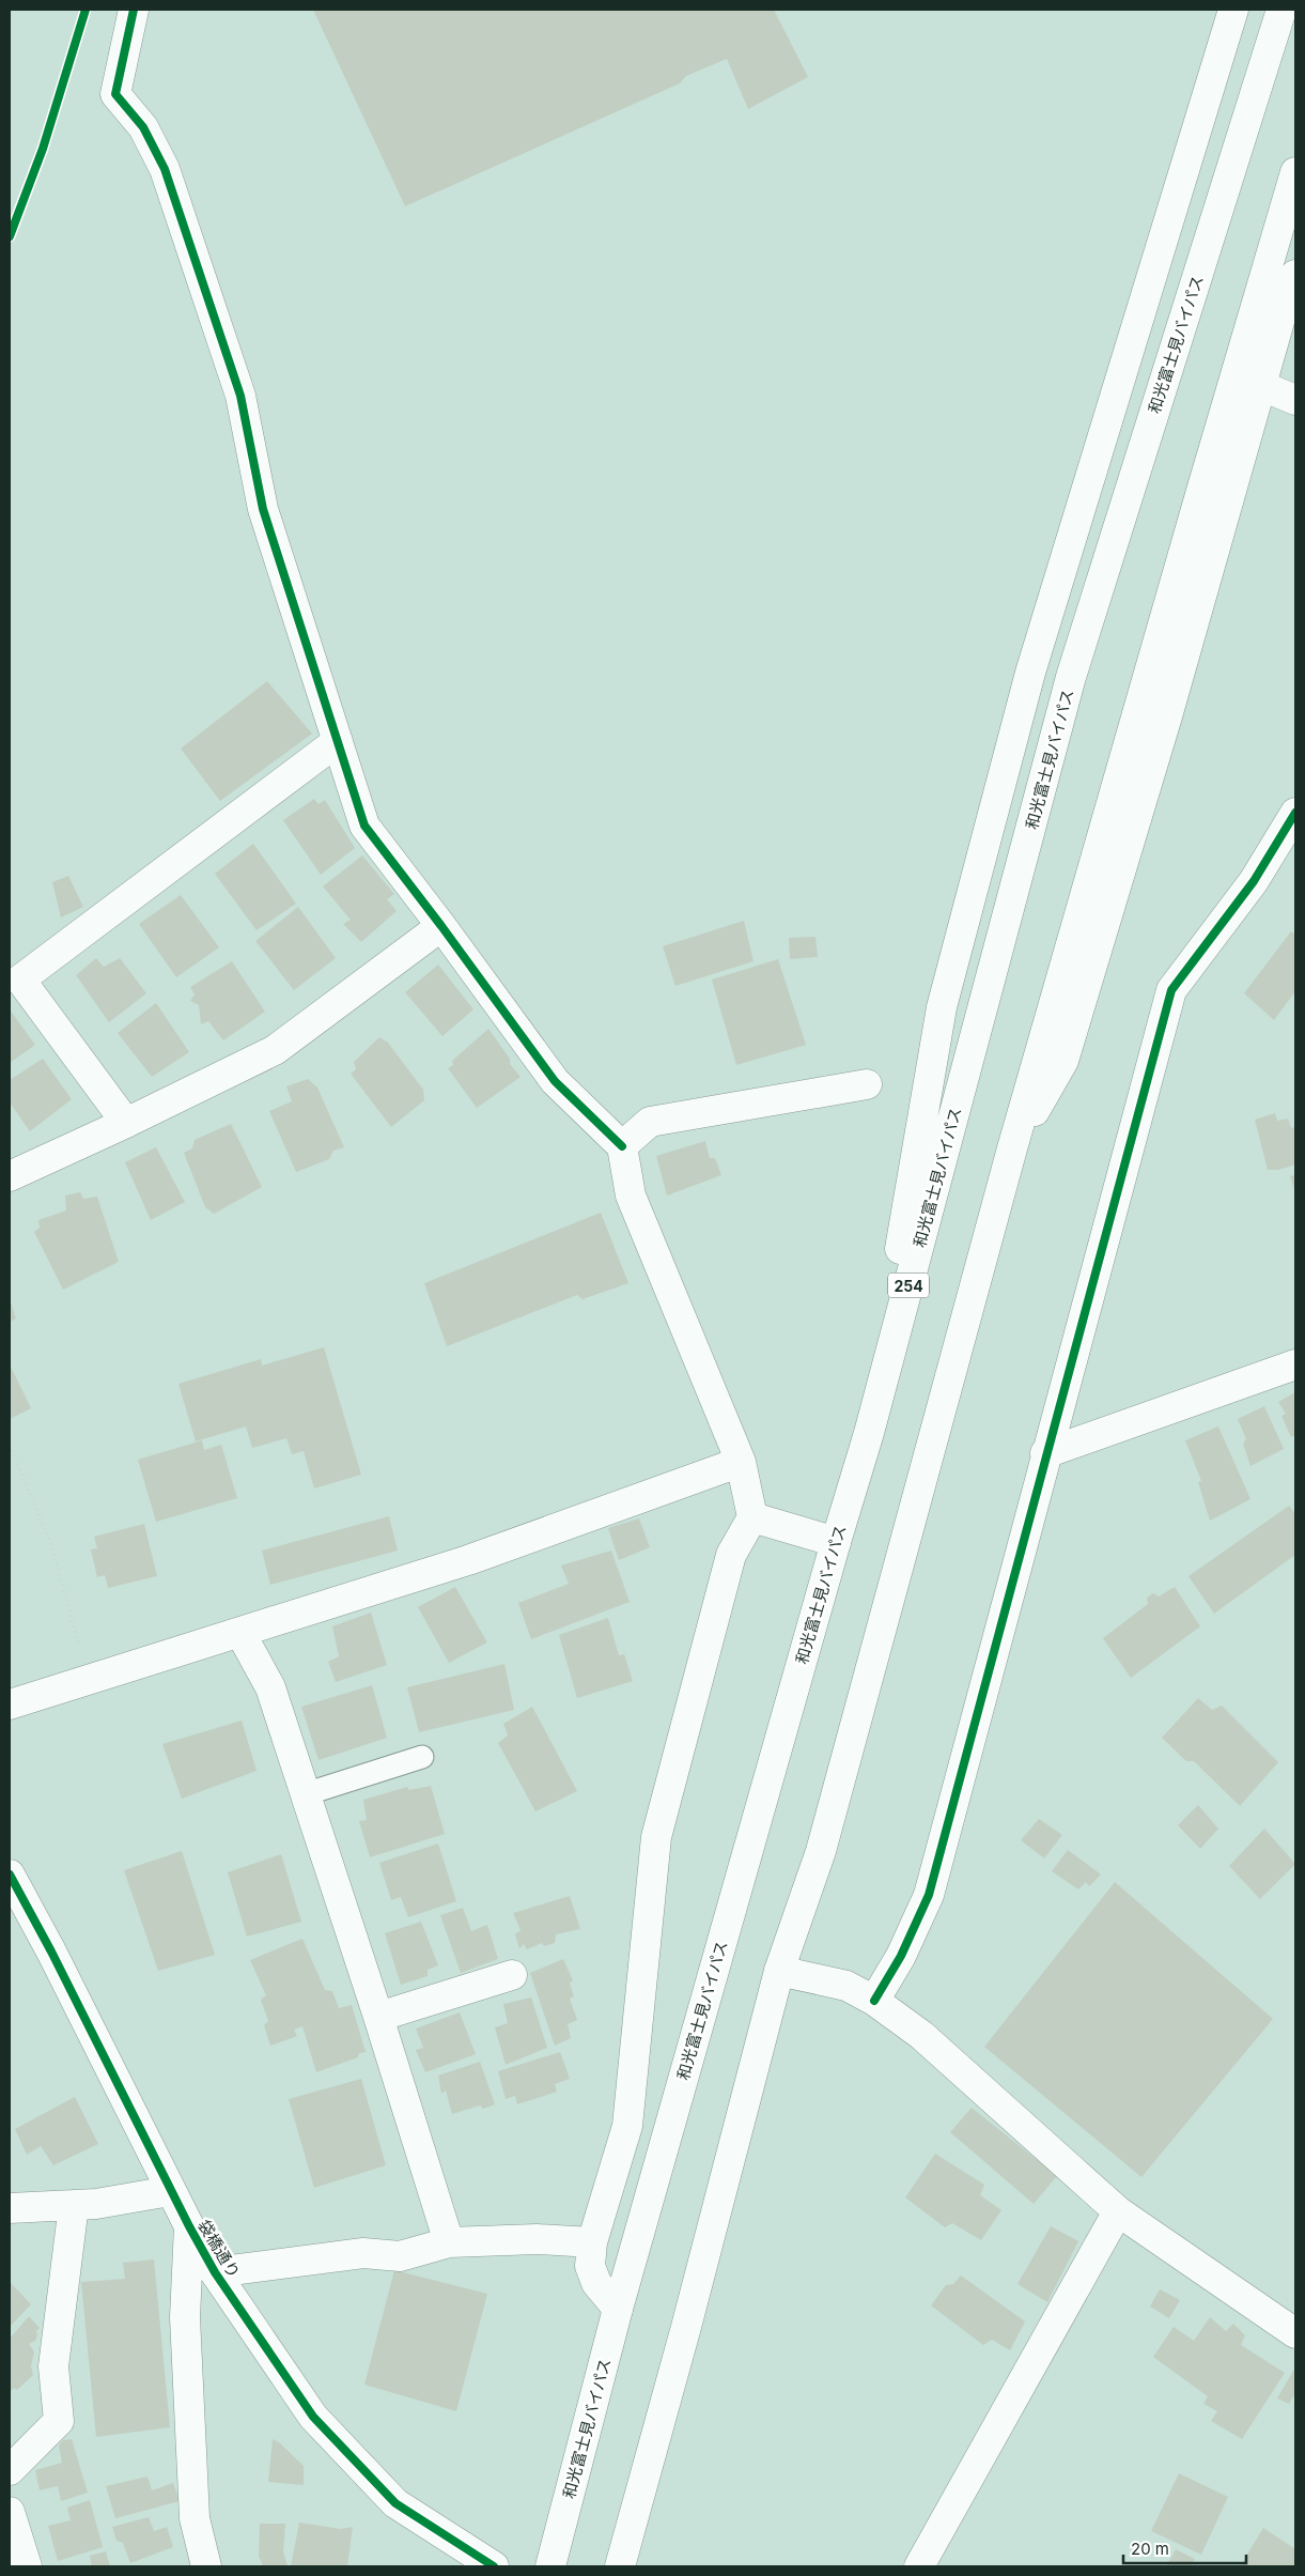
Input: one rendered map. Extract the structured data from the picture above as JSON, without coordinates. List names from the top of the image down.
{
  "streets": {
    "main road": ["和光富士見バイパス", "254", "袋橋通り"]
  },
  "scale_bar": "20 m"
}
